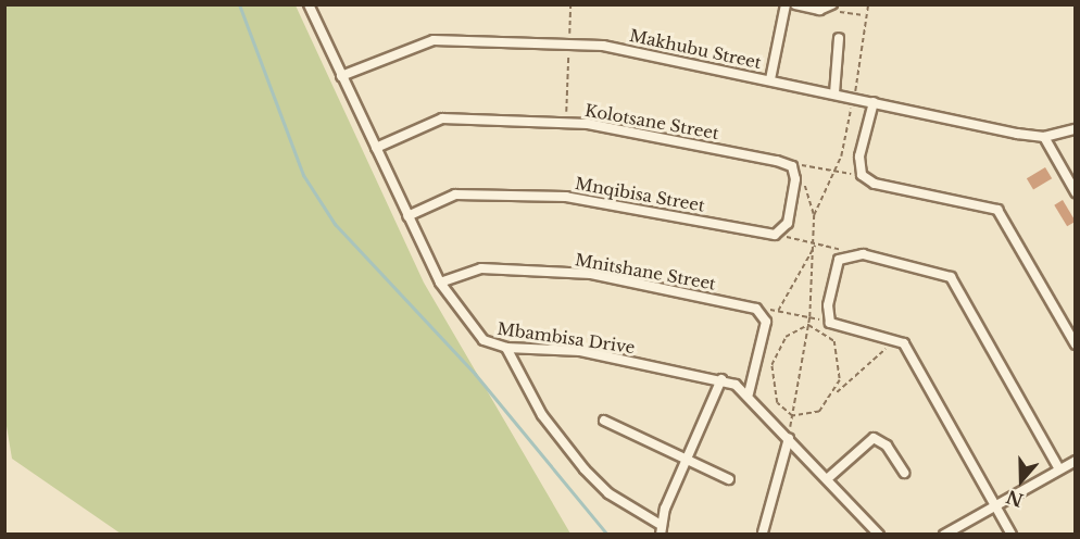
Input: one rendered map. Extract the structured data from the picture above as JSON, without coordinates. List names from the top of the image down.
{
  "streets": {
    "street": [
      "Makhubu Street",
      "Kolotsane Street",
      "Mnqibisa Street",
      "Mnitshane Street",
      "Mbambisa Drive"
    ]
  },
  "crossings": [
    ["Makhubu Street", "Mbambisa Drive"],
    ["Kolotsane Street", "Mbambisa Drive"],
    ["Mnqibisa Street", "Mbambisa Drive"],
    ["Mnitshane Street", "Mbambisa Drive"]
  ],
  "north": "bottom"
}
